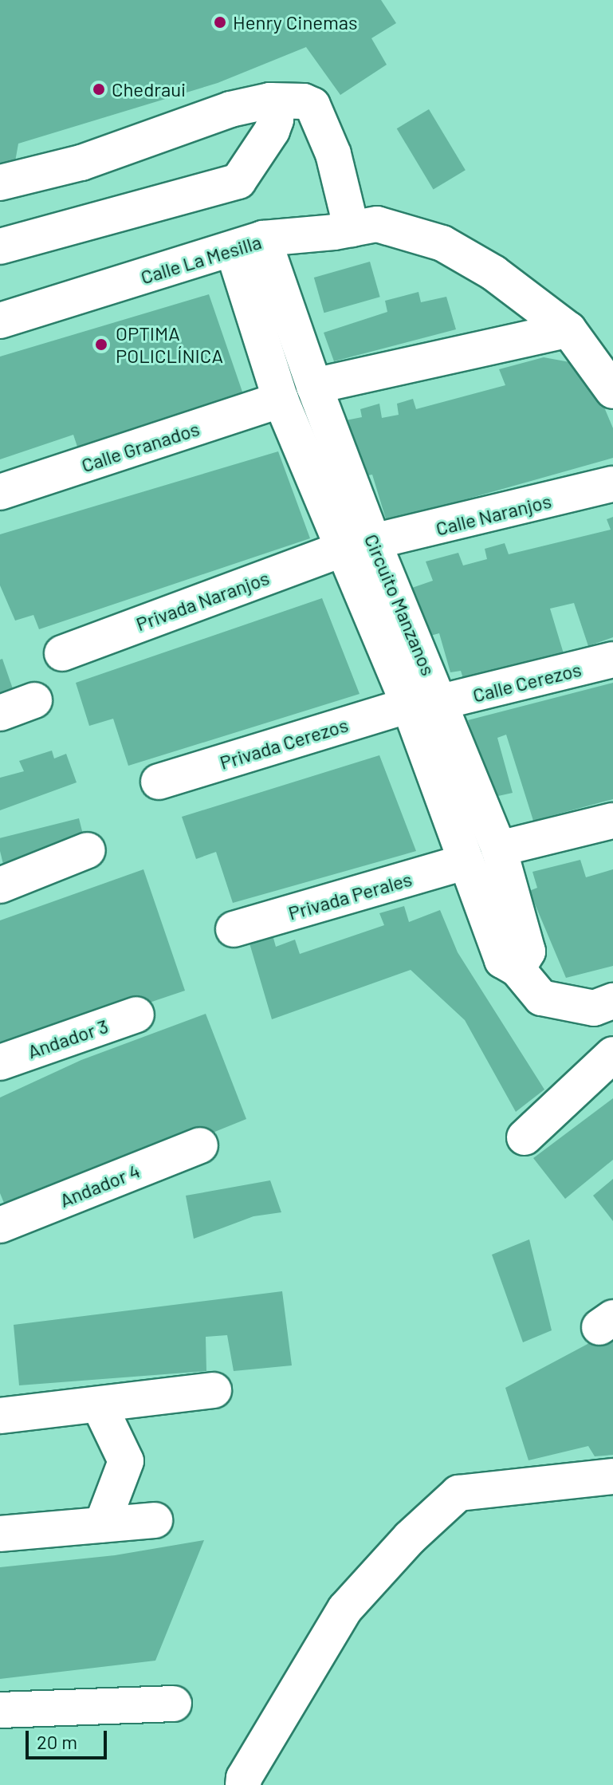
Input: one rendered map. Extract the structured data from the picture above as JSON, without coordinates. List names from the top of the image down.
{
  "streets": {
    "street": [
      "Calle La Mesilla",
      "Calle Granados",
      "Calle Naranjos",
      "Privada Naranjos",
      "Circuito Manzanos",
      "Calle Cerezos",
      "Privada Cerezos",
      "Privada Perales",
      "Andador 3",
      "Andador 4"
    ]
  },
  "crossings": [
    ["Calle La Mesilla", "Circuito Manzanos"],
    ["Calle Granados", "Circuito Manzanos"],
    ["Calle Naranjos", "Privada Naranjos"],
    ["Calle Naranjos", "Circuito Manzanos"],
    ["Privada Naranjos", "Circuito Manzanos"],
    ["Circuito Manzanos", "Calle Cerezos"],
    ["Circuito Manzanos", "Privada Cerezos"],
    ["Circuito Manzanos", "Privada Perales"],
    ["Calle Cerezos", "Privada Cerezos"]
  ],
  "places": ["Henry Cinemas", "Chedraui", "OPTIMA POLICLÍNICA"],
  "scale_bar": "20 m"
}
